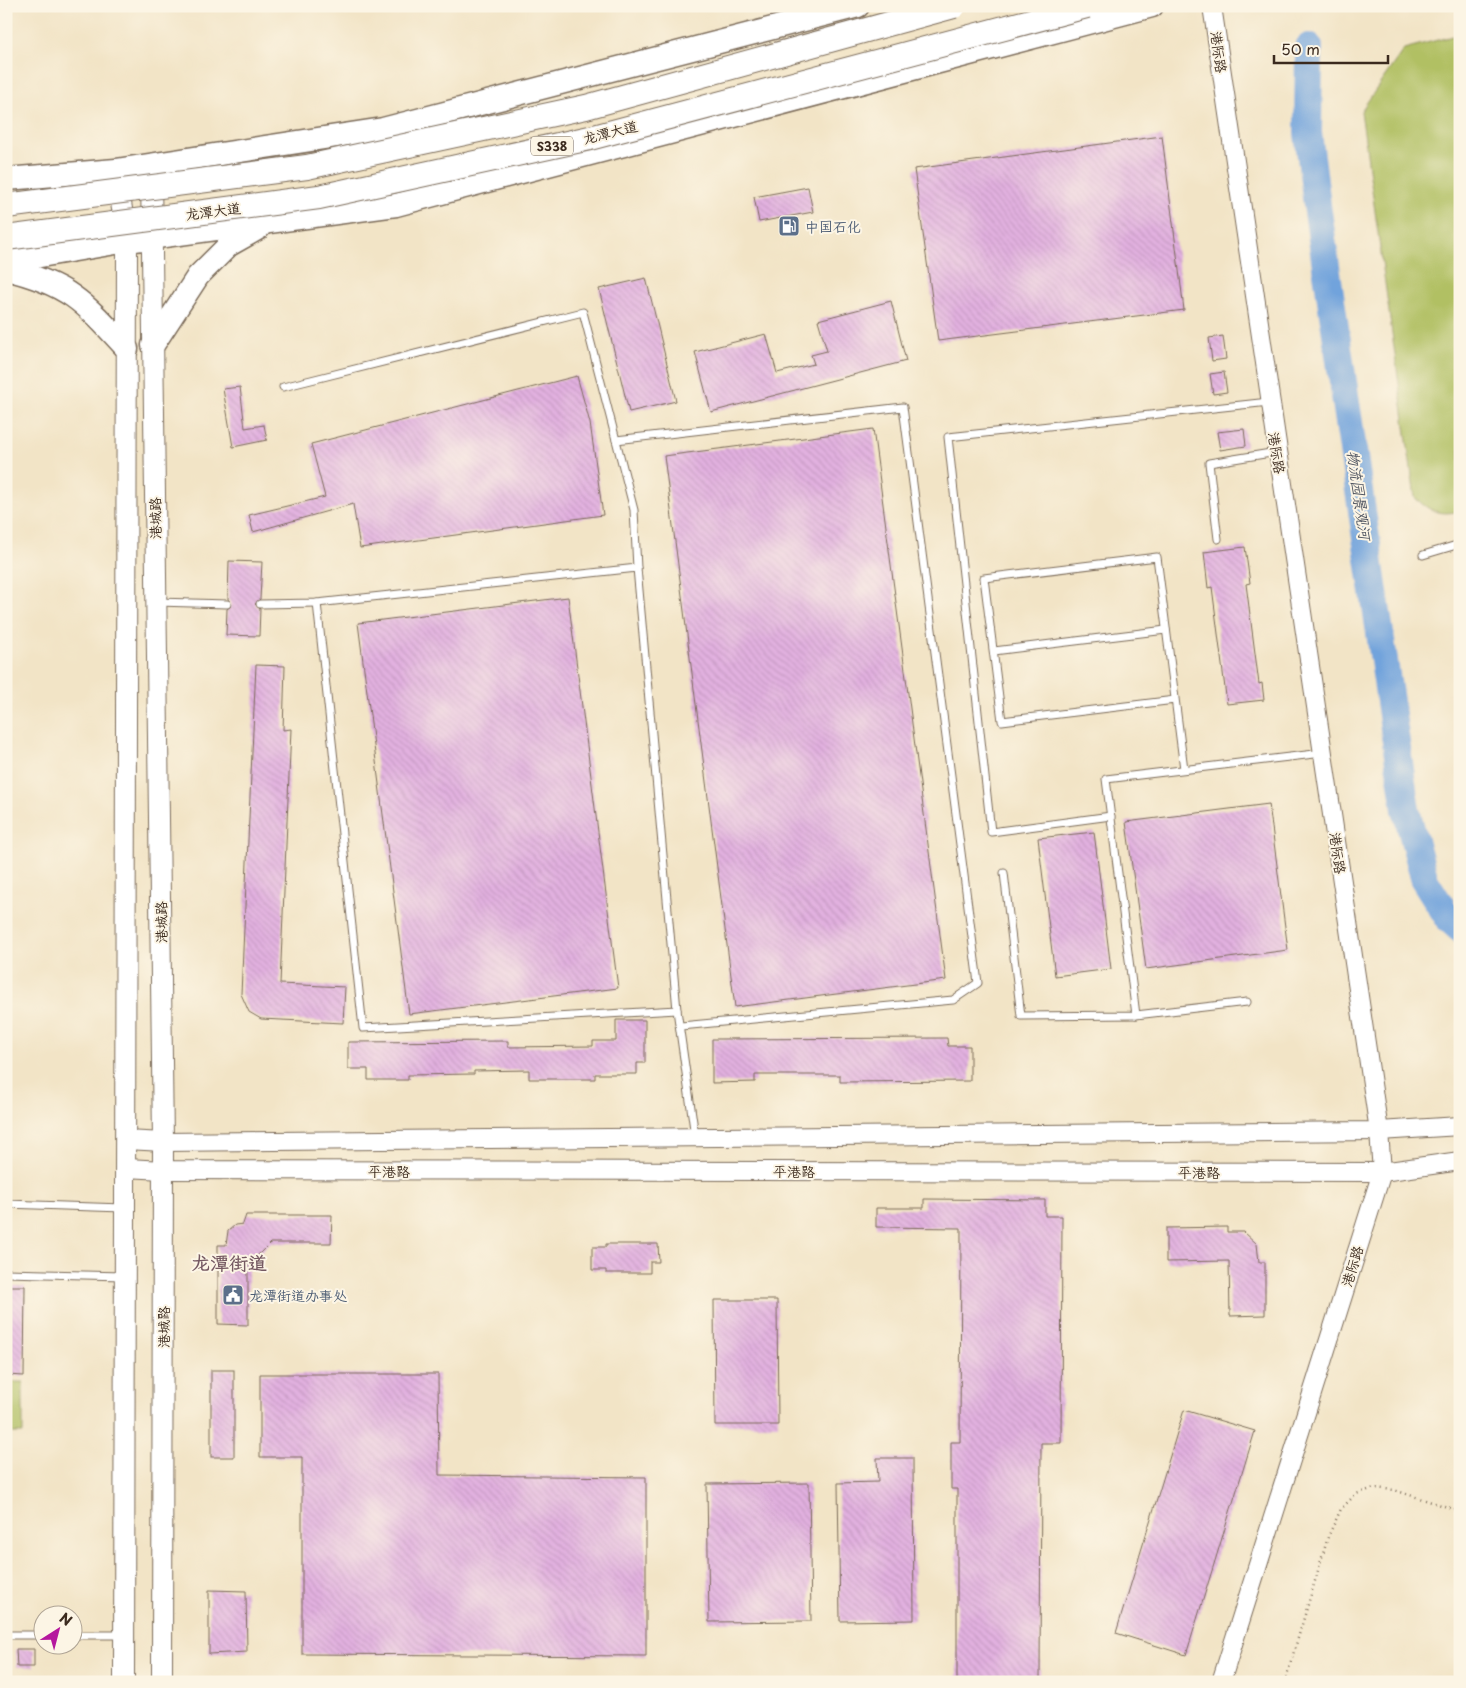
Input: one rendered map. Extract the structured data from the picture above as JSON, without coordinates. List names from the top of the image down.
{
  "streets": {
    "highway": ["龙潭大道", "S338"],
    "main road": ["港城路"],
    "street": ["港际路", "平港路"]
  },
  "crossings": [
    ["港际路", "平港路"],
    ["港城路", "平港路"]
  ],
  "districts": ["龙潭街道"],
  "water": ["物流园景观河"],
  "places": {
    "fuel station": ["中国石化"],
    "public building": ["龙潭街道办事处"]
  },
  "scale_bar": "50 m",
  "north": "top right"
}
